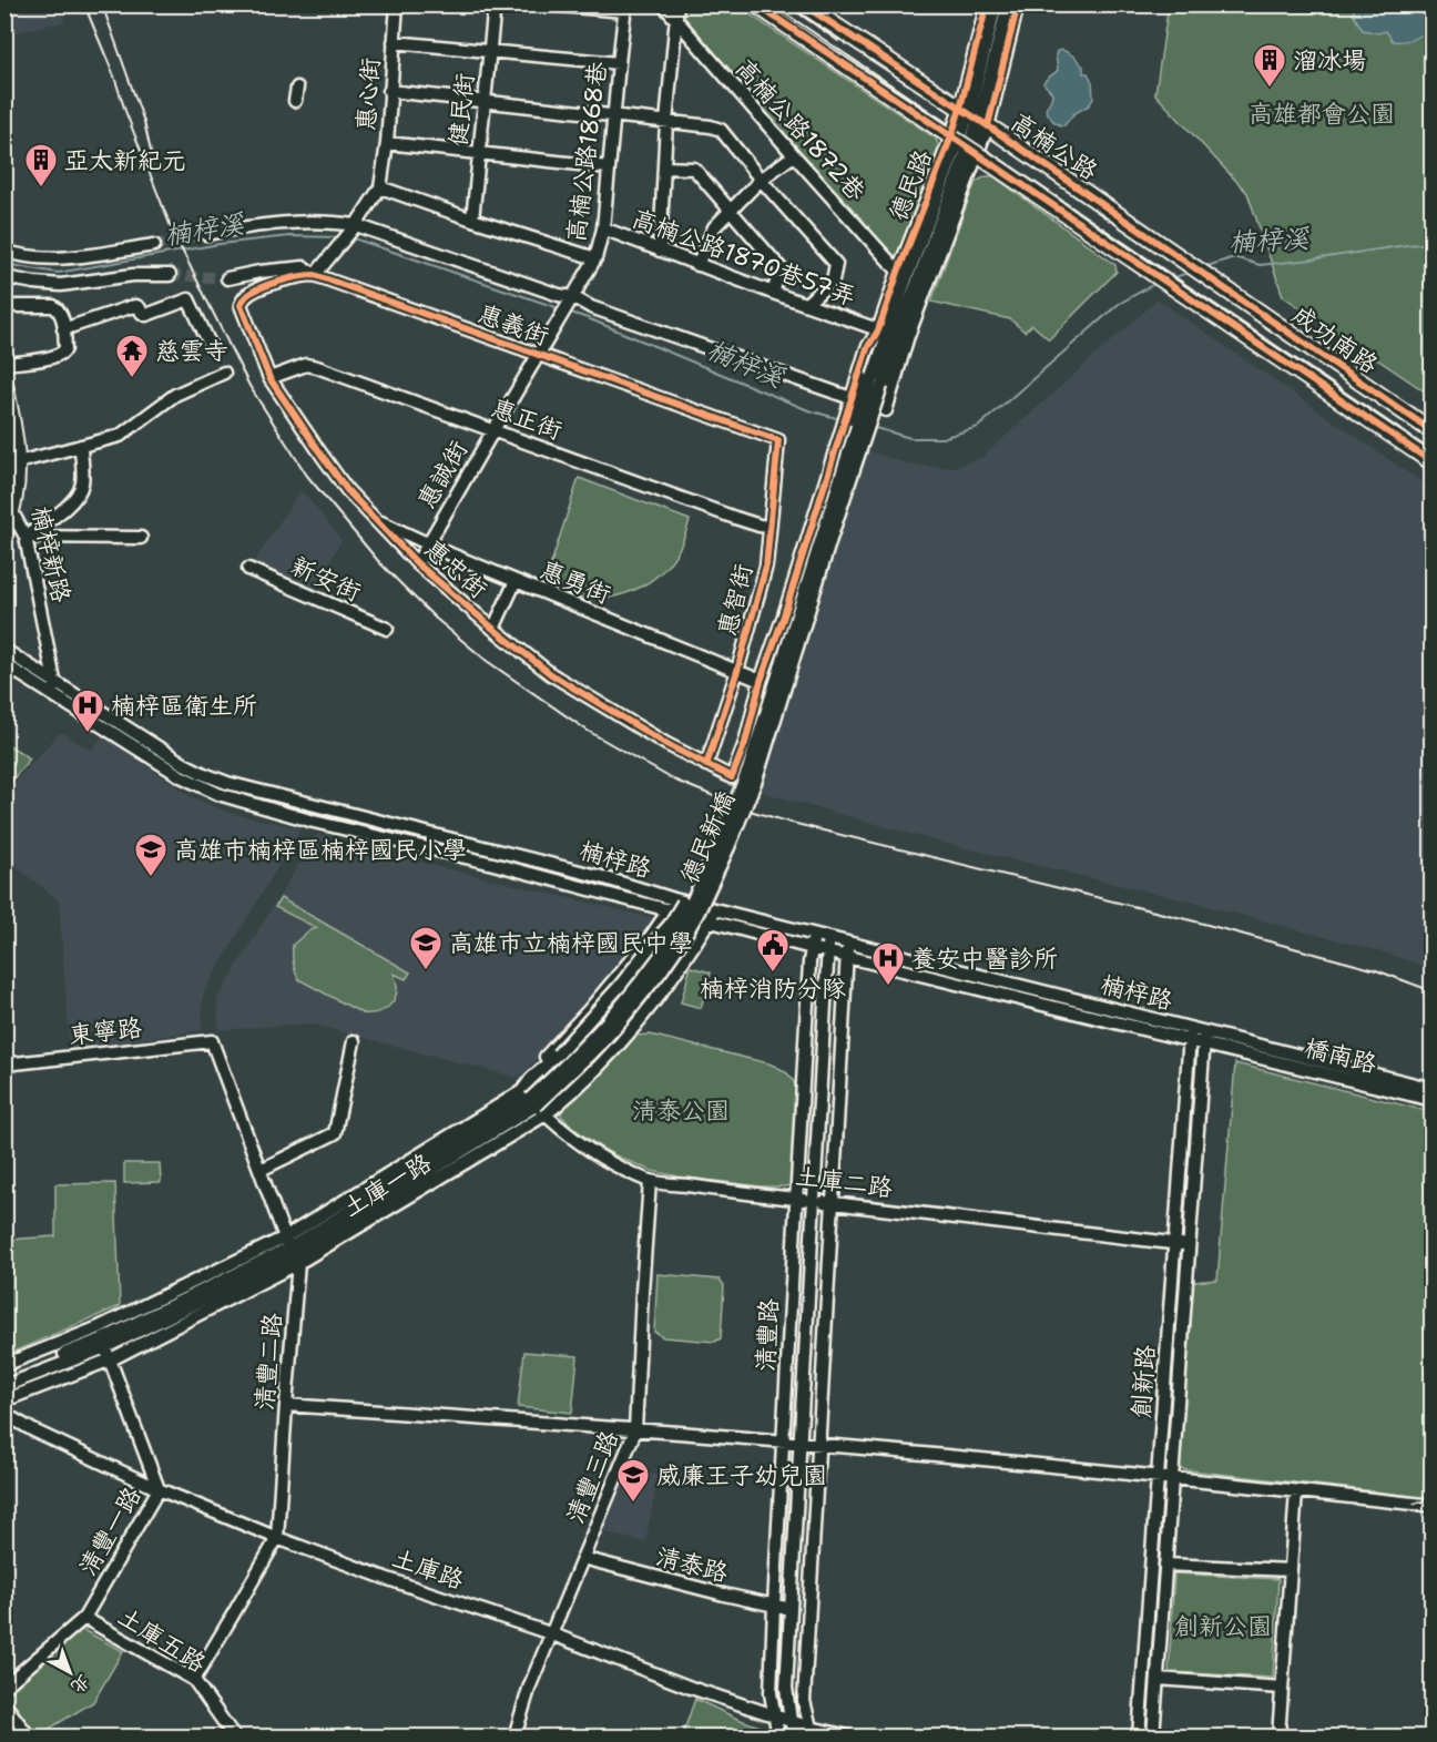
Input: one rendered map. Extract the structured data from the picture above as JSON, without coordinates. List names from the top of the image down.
{
  "streets": {
    "main road": ["高楠公路", "成功南路", "楠梓新路"],
    "street": [
      "惠心街",
      "健民街",
      "高楠公路1872巷",
      "高楠公路1868巷",
      "德民路",
      "高楠公路1870巷57弄",
      "惠義街",
      "惠正街",
      "惠誠街",
      "惠忠街",
      "新安街",
      "惠勇街",
      "惠智街",
      "德民新橋",
      "楠梓路",
      "東寧路",
      "橋南路",
      "土庫二路",
      "土庫一路",
      "清豐路",
      "清豐二路",
      "創新路",
      "清豐三路",
      "清豐一路",
      "清泰路",
      "土庫路",
      "土庫五路"
    ]
  },
  "crossings": [
    ["高楠公路1872巷", "德民路"],
    ["高楠公路", "德民路"],
    ["高楠公路", "成功南路"],
    ["高楠公路1868巷", "高楠公路1870巷57弄"],
    ["高楠公路1868巷", "惠誠街"],
    ["德民路", "高楠公路1870巷57弄"],
    ["德民路", "德民新橋"],
    ["惠義街", "惠誠街"],
    ["惠義街", "惠忠街"],
    ["惠義街", "惠智街"],
    ["惠正街", "惠誠街"],
    ["惠正街", "惠忠街"],
    ["惠正街", "惠智街"],
    ["惠誠街", "惠忠街"],
    ["惠誠街", "惠勇街"],
    ["楠梓新路", "楠梓路"],
    ["惠忠街", "惠勇街"],
    ["惠忠街", "惠智街"],
    ["惠勇街", "惠智街"],
    ["德民新橋", "土庫二路"],
    ["德民新橋", "土庫一路"],
    ["楠梓路", "橋南路"],
    ["楠梓路", "土庫一路"],
    ["楠梓路", "清豐路"],
    ["楠梓路", "創新路"],
    ["東寧路", "清豐二路"],
    ["土庫二路", "土庫一路"],
    ["土庫二路", "清豐路"],
    ["土庫二路", "創新路"],
    ["土庫二路", "清豐三路"],
    ["土庫一路", "清豐二路"],
    ["土庫一路", "清豐一路"],
    ["清豐路", "清泰路"],
    ["清豐路", "土庫路"],
    ["清豐二路", "土庫路"],
    ["清豐二路", "土庫五路"],
    ["清豐三路", "清泰路"],
    ["清豐三路", "土庫路"],
    ["清豐一路", "土庫路"],
    ["清豐一路", "土庫五路"]
  ],
  "water": ["楠梓溪"],
  "parks": ["高雄都會公園", "清泰公園", "創新公園"],
  "places": {
    "building": ["溜冰場", "亞太新紀元"],
    "temple": ["慈雲寺"],
    "hospital": ["楠梓區衛生所", "養安中醫診所"],
    "school or university": ["高雄市楠梓區楠梓國民小學", "高雄市立楠梓國民中學", "威廉王子幼兒園"],
    "public building": ["楠梓消防分隊"]
  },
  "north": "bottom right"
}
